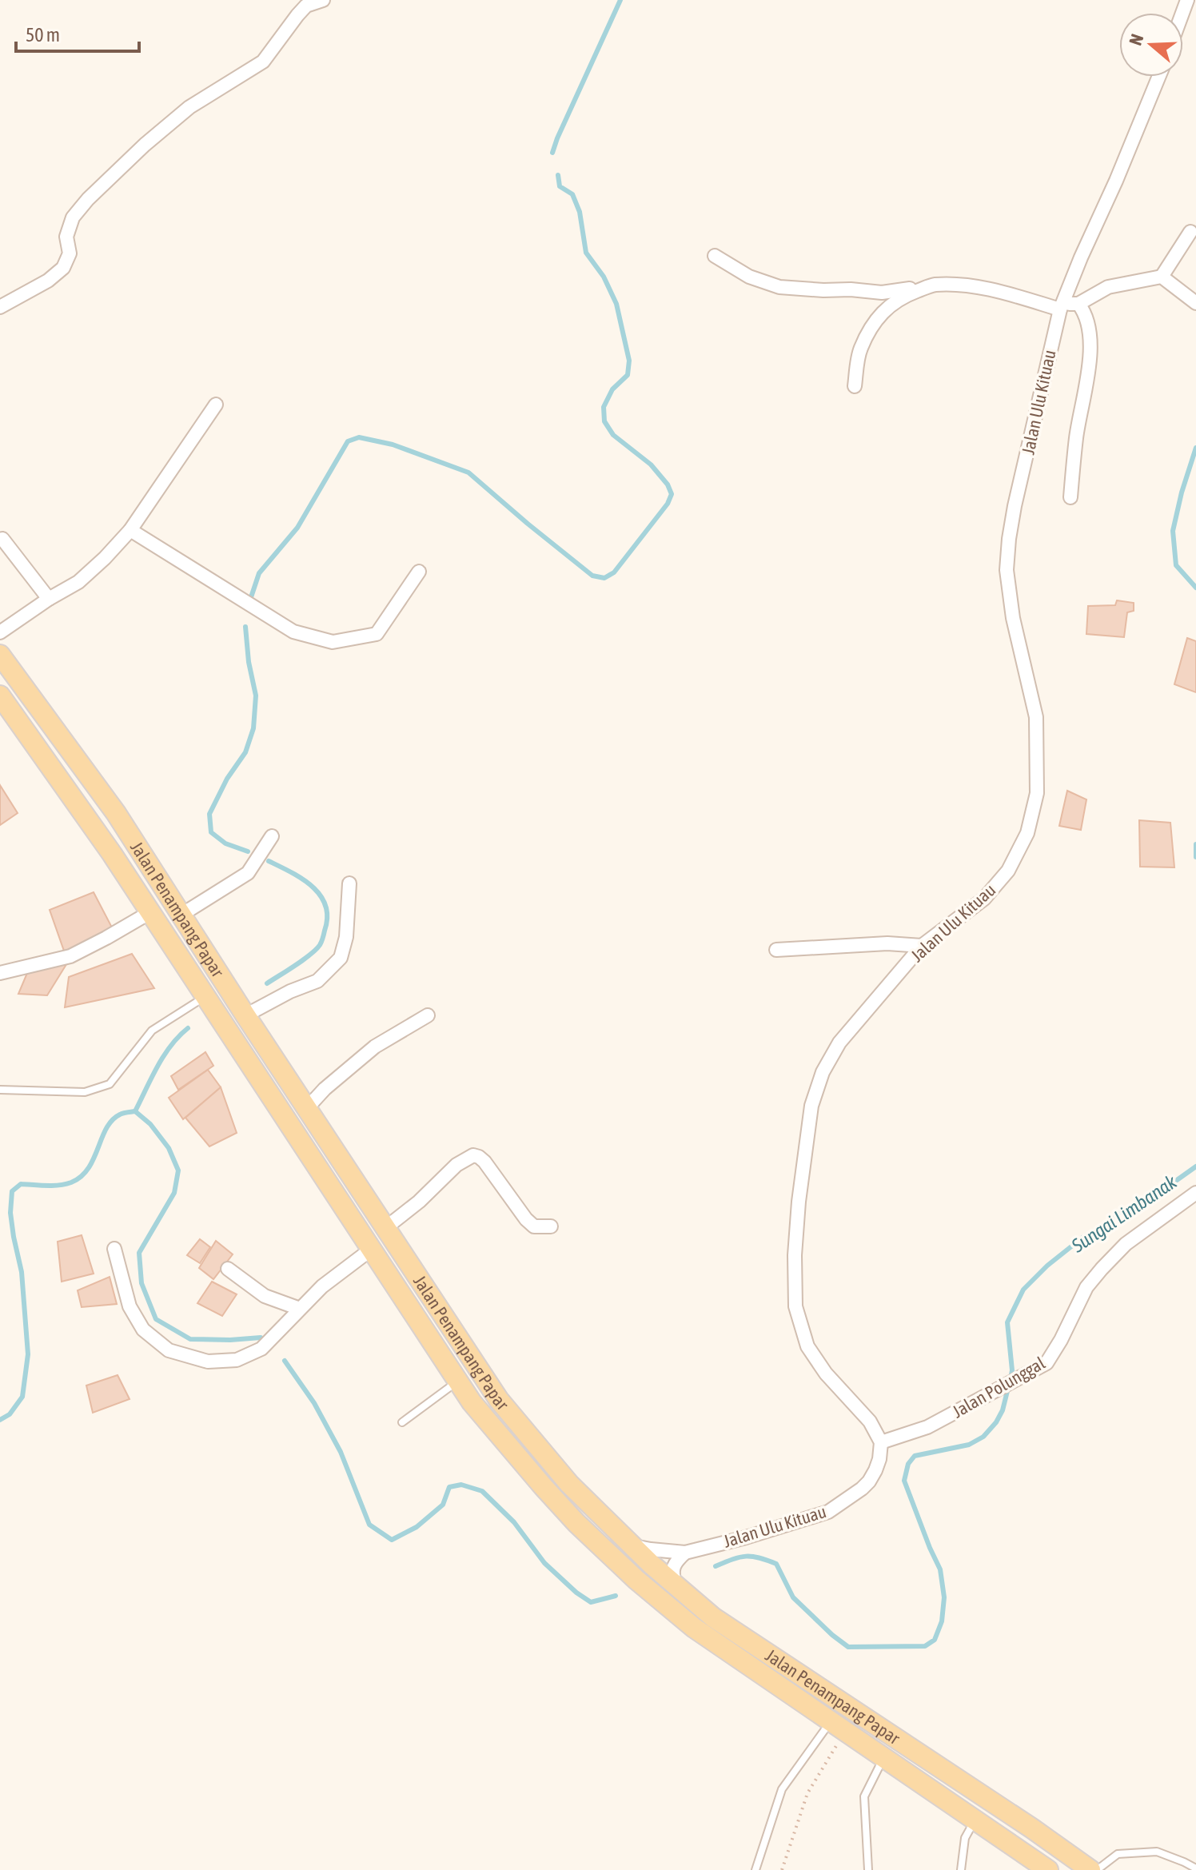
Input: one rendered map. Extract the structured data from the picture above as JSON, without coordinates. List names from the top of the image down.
{
  "streets": {
    "main road": ["Jalan Penampang Papar"],
    "street": ["Jalan Ulu Kituau", "Jalan Polunggal"]
  },
  "crossings": [
    ["Jalan Ulu Kituau", "Jalan Penampang Papar"],
    ["Jalan Ulu Kituau", "Jalan Polunggal"]
  ],
  "water": ["Sungai Limbanak"],
  "scale_bar": "50 m",
  "north": "left"
}
